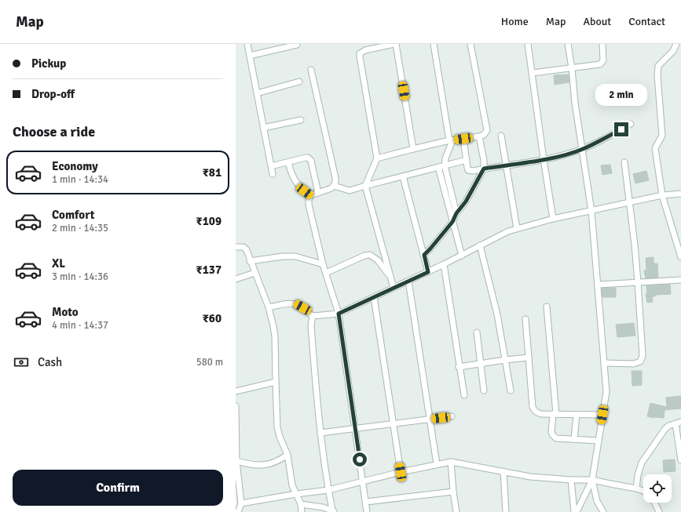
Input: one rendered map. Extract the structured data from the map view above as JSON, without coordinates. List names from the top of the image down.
{
  "page": {
    "header": "Map",
    "nav": [
      "Home",
      "Map",
      "About",
      "Contact"
    ],
    "banner": ["Pickup", "Drop-off"],
    "bubble": "2 min",
    "heading": "Choose a ride",
    "list": [
      {
        "name": "Economy",
        "note": "1 min · 14:34",
        "value": "₹81"
      },
      {
        "name": "Comfort",
        "note": "2 min · 14:35",
        "value": "₹109"
      },
      {
        "name": "XL",
        "note": "3 min · 14:36",
        "value": "₹137"
      },
      {
        "name": "Moto",
        "note": "4 min · 14:37",
        "value": "₹60"
      }
    ],
    "pay": ["Cash", "580 m"],
    "buttons": "Confirm"
  }
}
